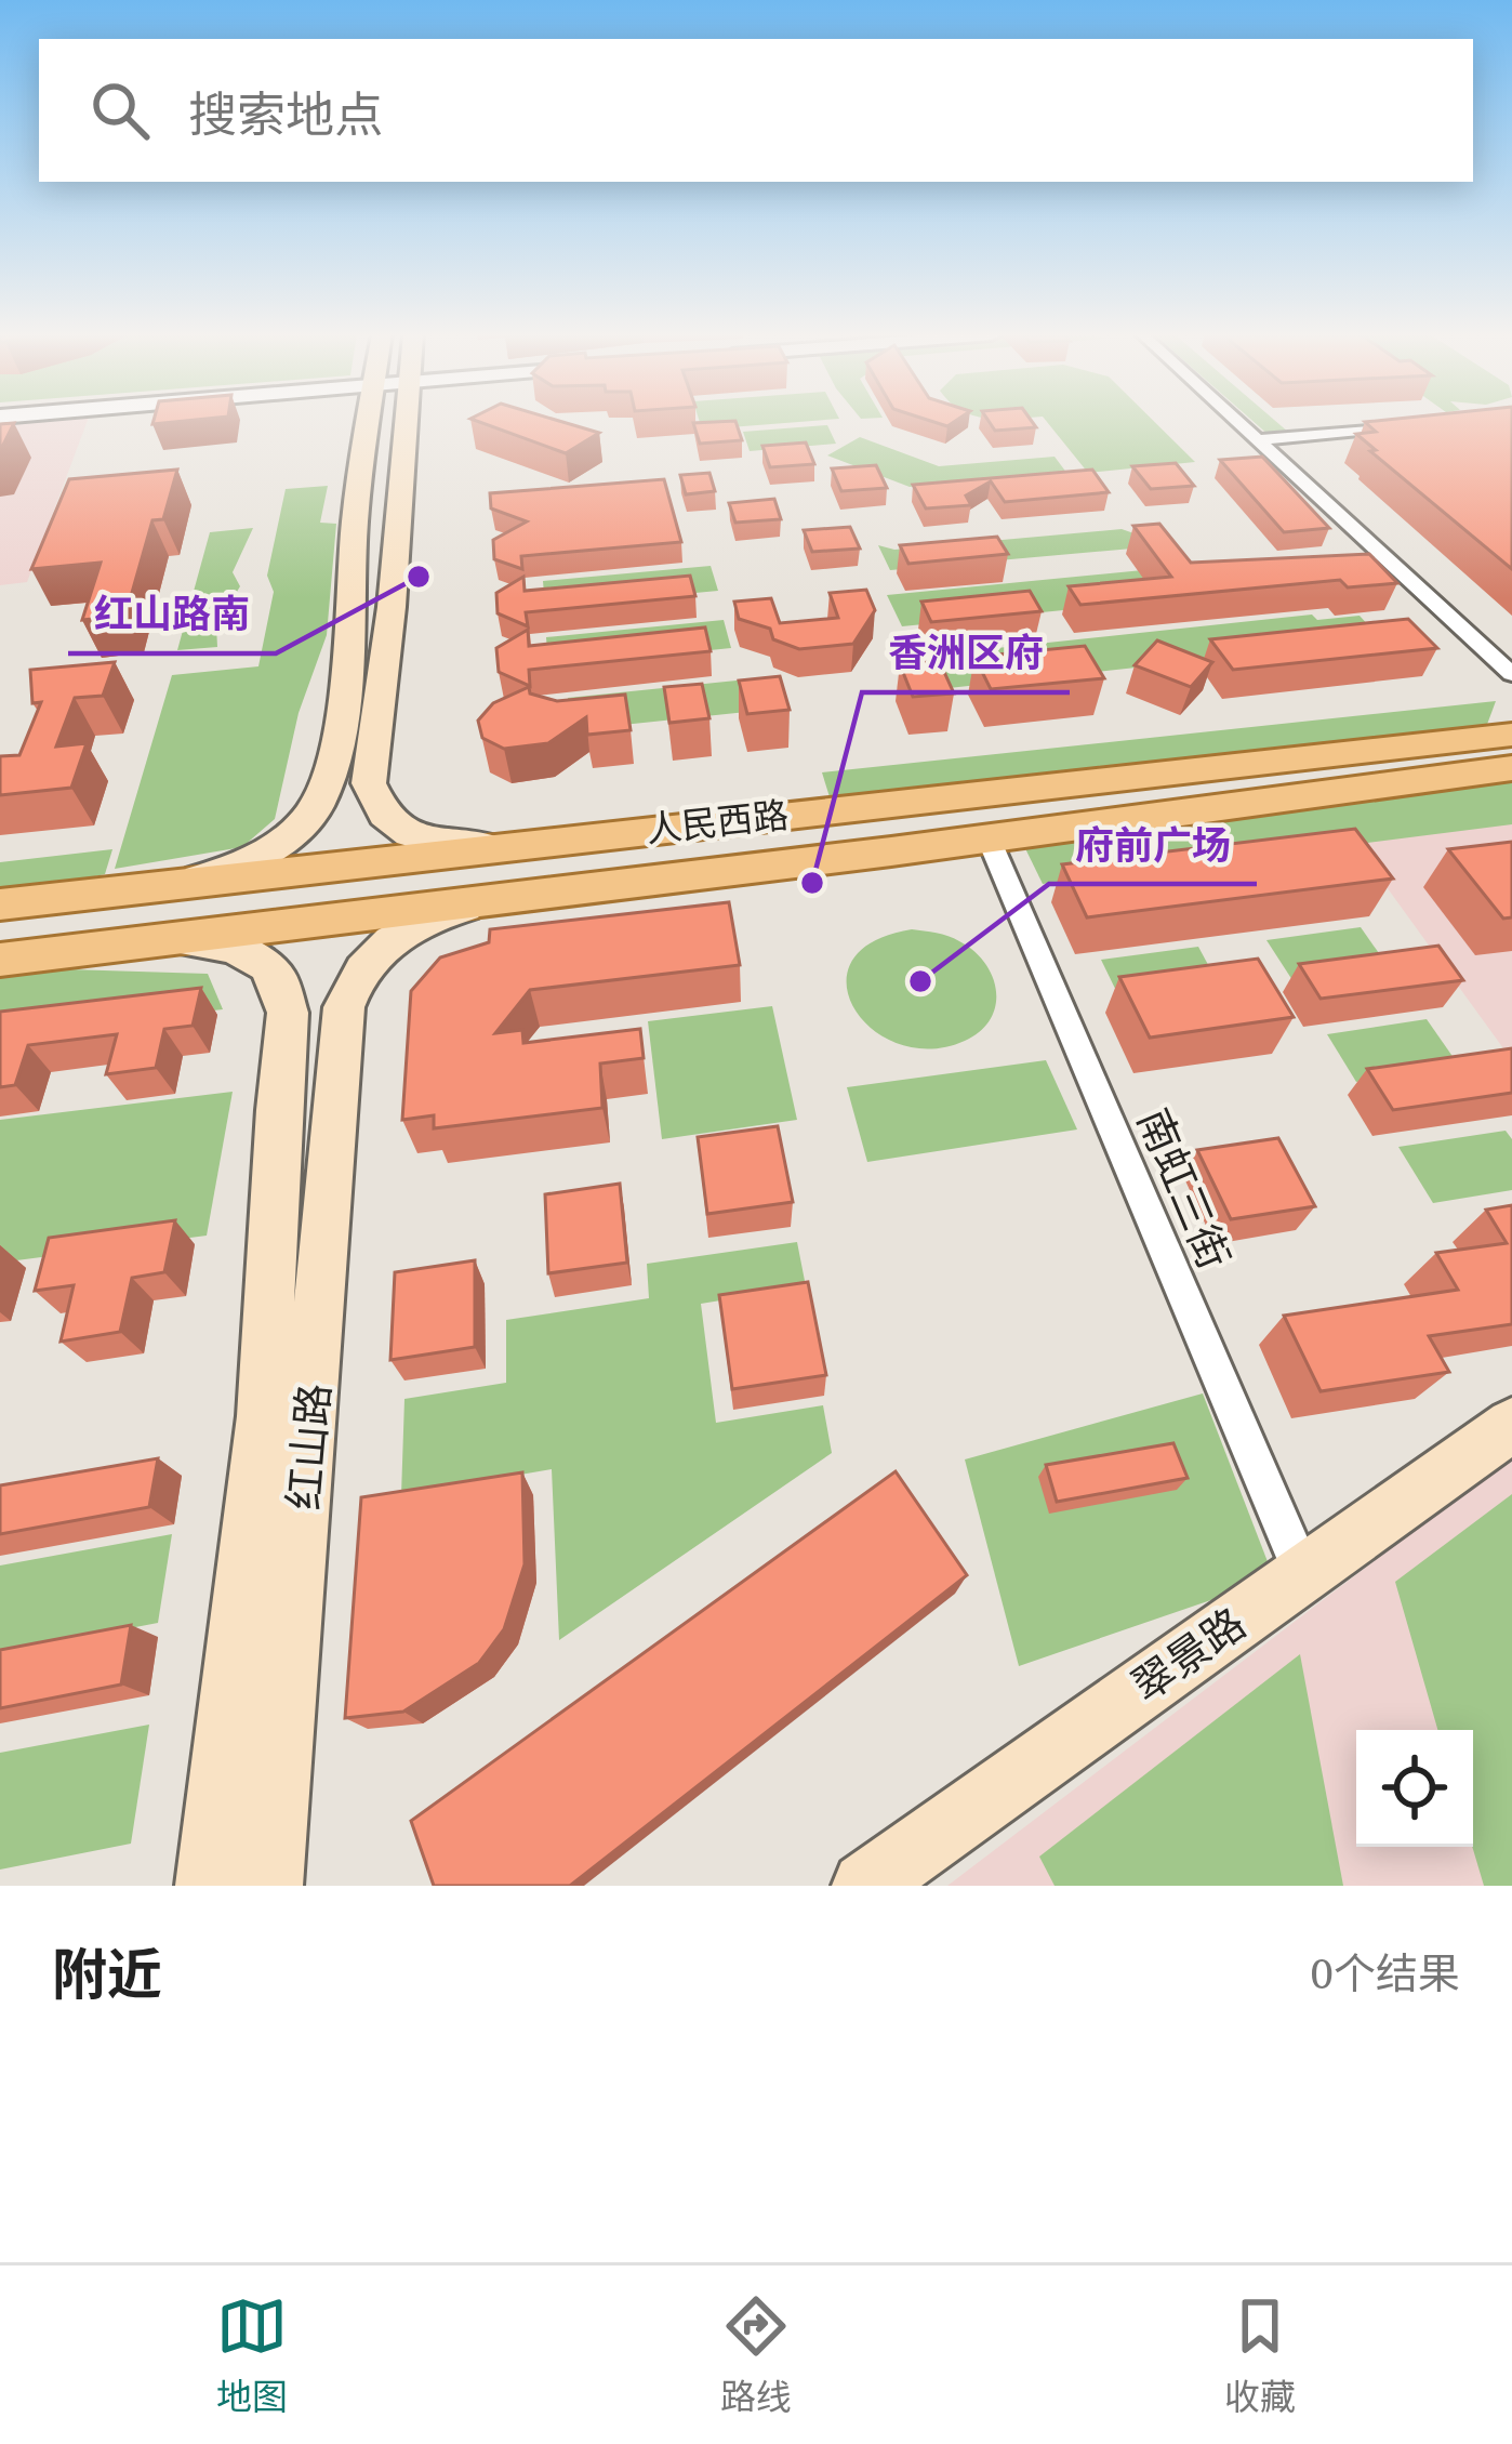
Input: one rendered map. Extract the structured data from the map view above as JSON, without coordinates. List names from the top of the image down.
{
  "streets": {
    "main road": ["人民西路", "红山路", "翠景路"],
    "street": ["南虹三街"]
  },
  "crossings": [
    ["南虹三街", "翠景路"]
  ],
  "places": ["红山路南", "香洲区府", "府前广场"],
  "page": {
    "search": "搜索地点",
    "heading": ["附近", "0个结果"],
    "nav": ["地图", "路线", "收藏"]
  }
}
